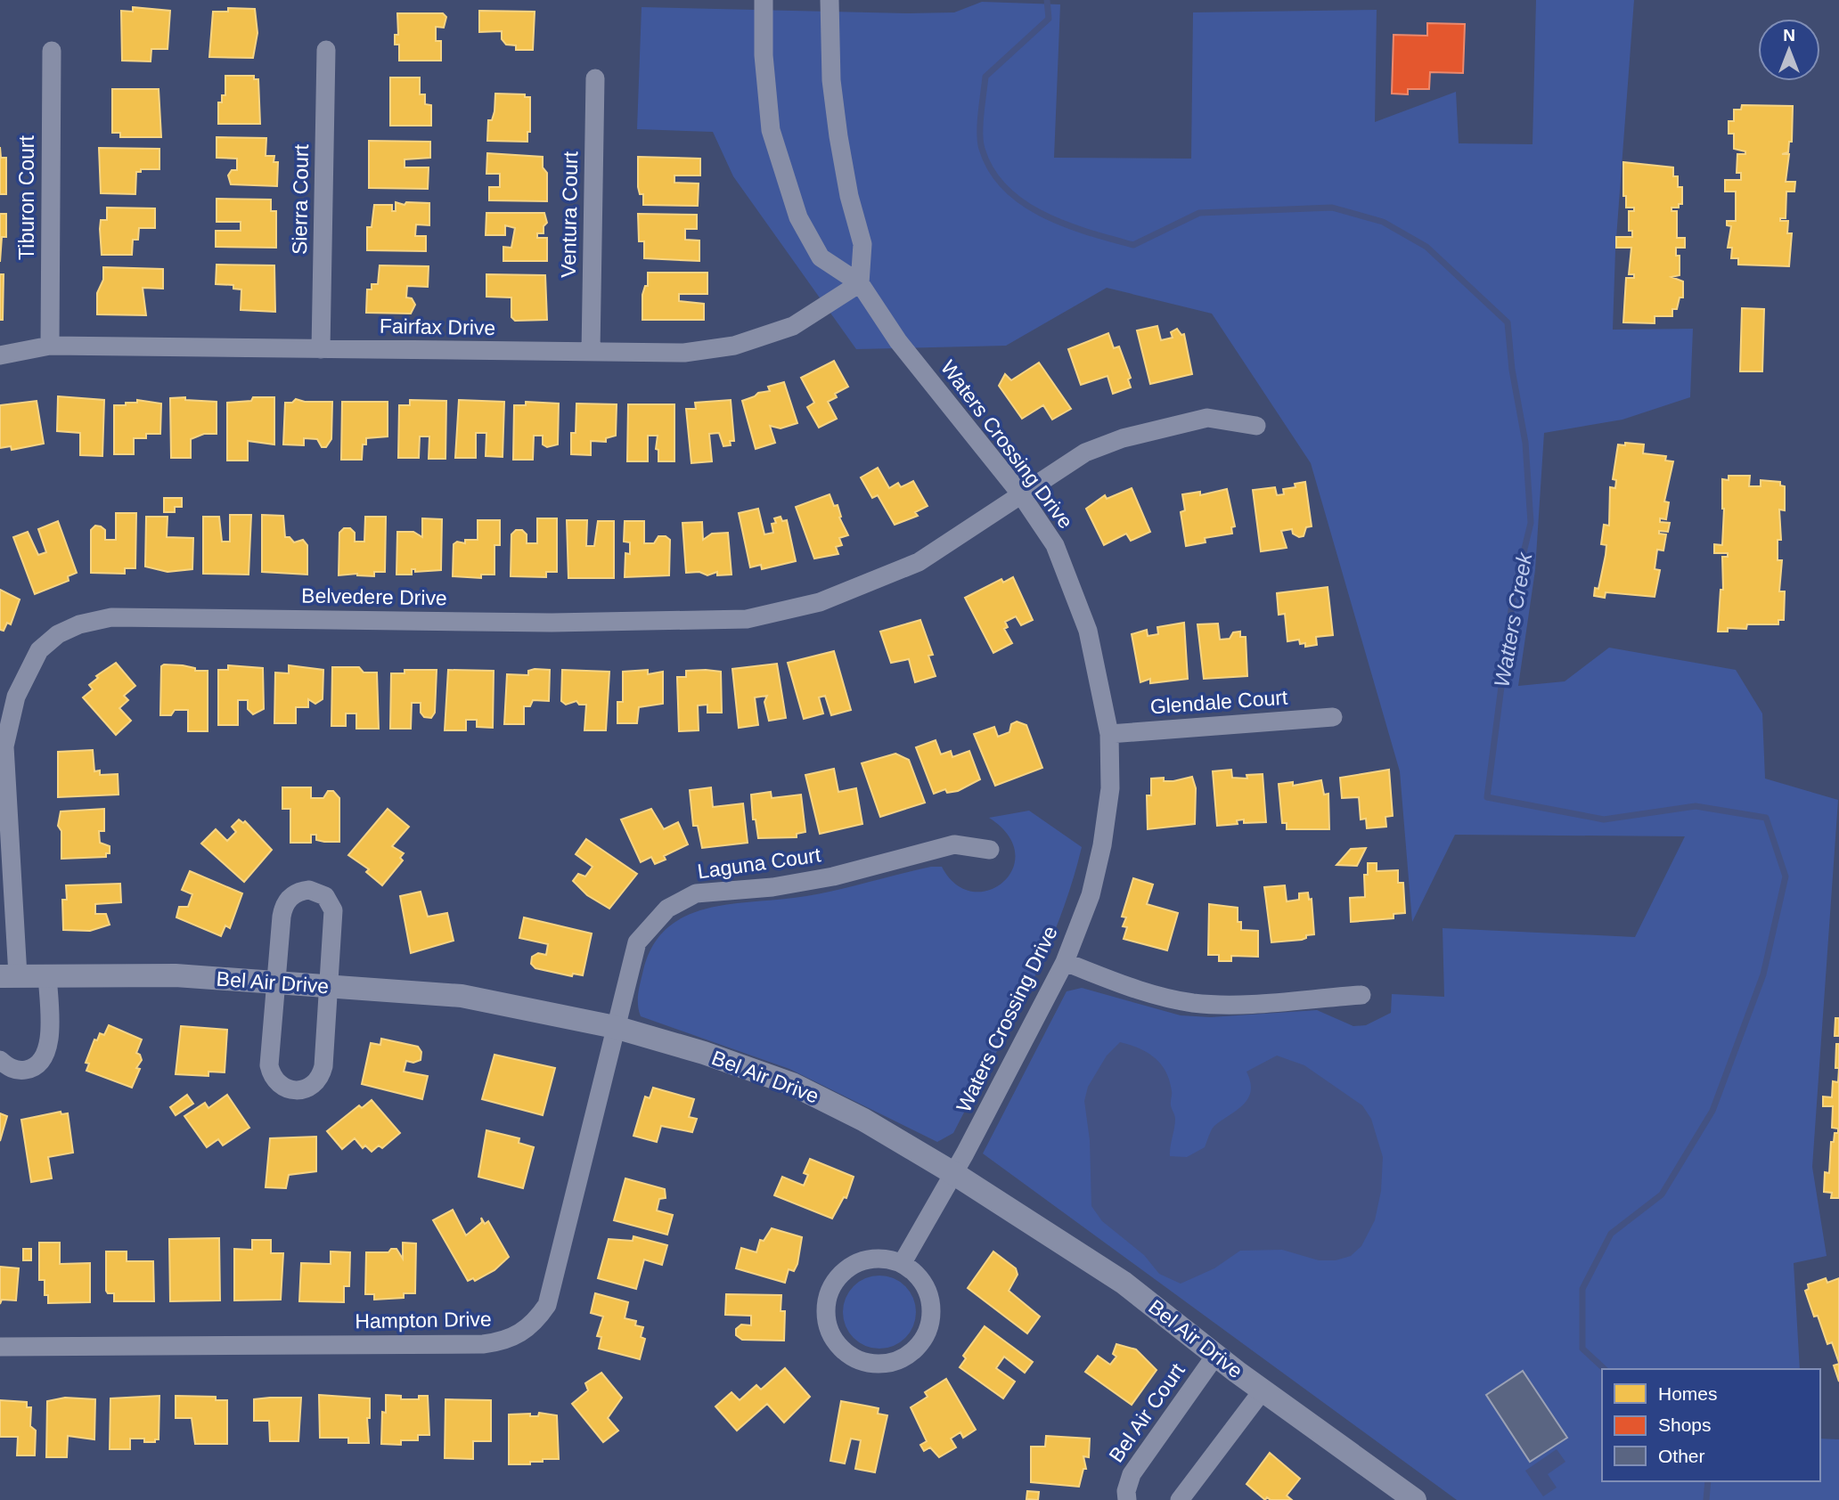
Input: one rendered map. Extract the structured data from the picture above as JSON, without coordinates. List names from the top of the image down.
{
  "streets": {
    "street": [
      "Tiburon Court",
      "Sierra Court",
      "Ventura Court",
      "Fairfax Drive",
      "Waters Crossing Drive",
      "Belvedere Drive",
      "Glendale Court",
      "Laguna Court",
      "Bel Air Drive",
      "Hampton Drive",
      "Bel Air Court"
    ]
  },
  "crossings": [
    ["Tiburon Court", "Fairfax Drive"],
    ["Sierra Court", "Fairfax Drive"],
    ["Ventura Court", "Fairfax Drive"],
    ["Fairfax Drive", "Waters Crossing Drive"],
    ["Waters Crossing Drive", "Belvedere Drive"],
    ["Waters Crossing Drive", "Glendale Court"],
    ["Waters Crossing Drive", "Bel Air Drive"],
    ["Belvedere Drive", "Bel Air Drive"],
    ["Laguna Court", "Bel Air Drive"],
    ["Laguna Court", "Hampton Drive"],
    ["Bel Air Drive", "Hampton Drive"],
    ["Bel Air Drive", "Bel Air Court"]
  ],
  "water": ["Watters Creek"],
  "legend": ["Homes", "Shops", "Other"],
  "north": "top"
}
